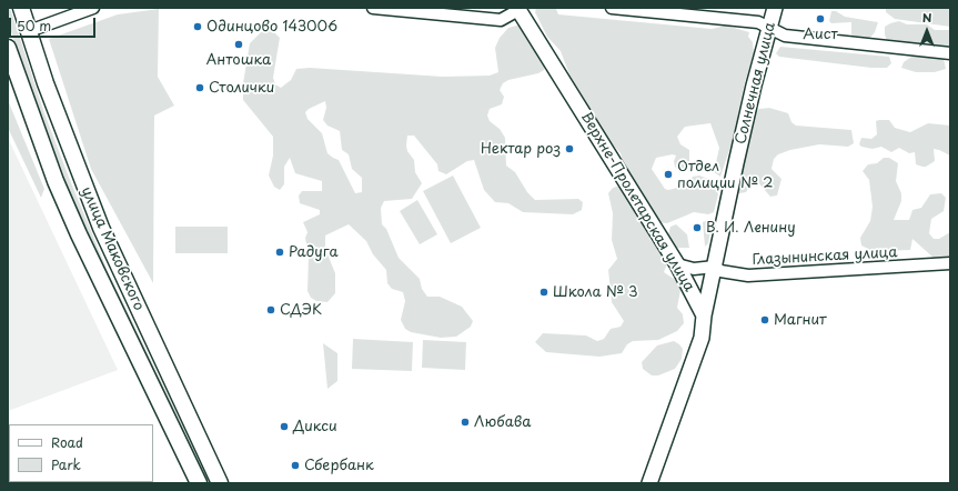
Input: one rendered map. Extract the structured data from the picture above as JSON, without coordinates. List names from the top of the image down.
{
  "streets": {
    "main road": ["улица Маковского"],
    "street": ["Солнечная улица", "Верхне-Пролетарская улица", "Глазынинская улица"]
  },
  "crossings": [
    ["Солнечная улица", "Верхне-Пролетарская улица"],
    ["Солнечная улица", "Глазынинская улица"],
    ["Верхне-Пролетарская улица", "Глазынинская улица"]
  ],
  "places": [
    "Аист",
    "Одинцово 143006",
    "Антошка",
    "Столички",
    "Нектар роз",
    "Отдел полиции № 2",
    "В. И. Ленину",
    "Радуга",
    "Школа № 3",
    "СДЭК",
    "Магнит",
    "Любава",
    "Дикси",
    "Сбербанк"
  ],
  "legend": ["Road", "Park"],
  "scale_bar": "50 m",
  "north": "top"
}
